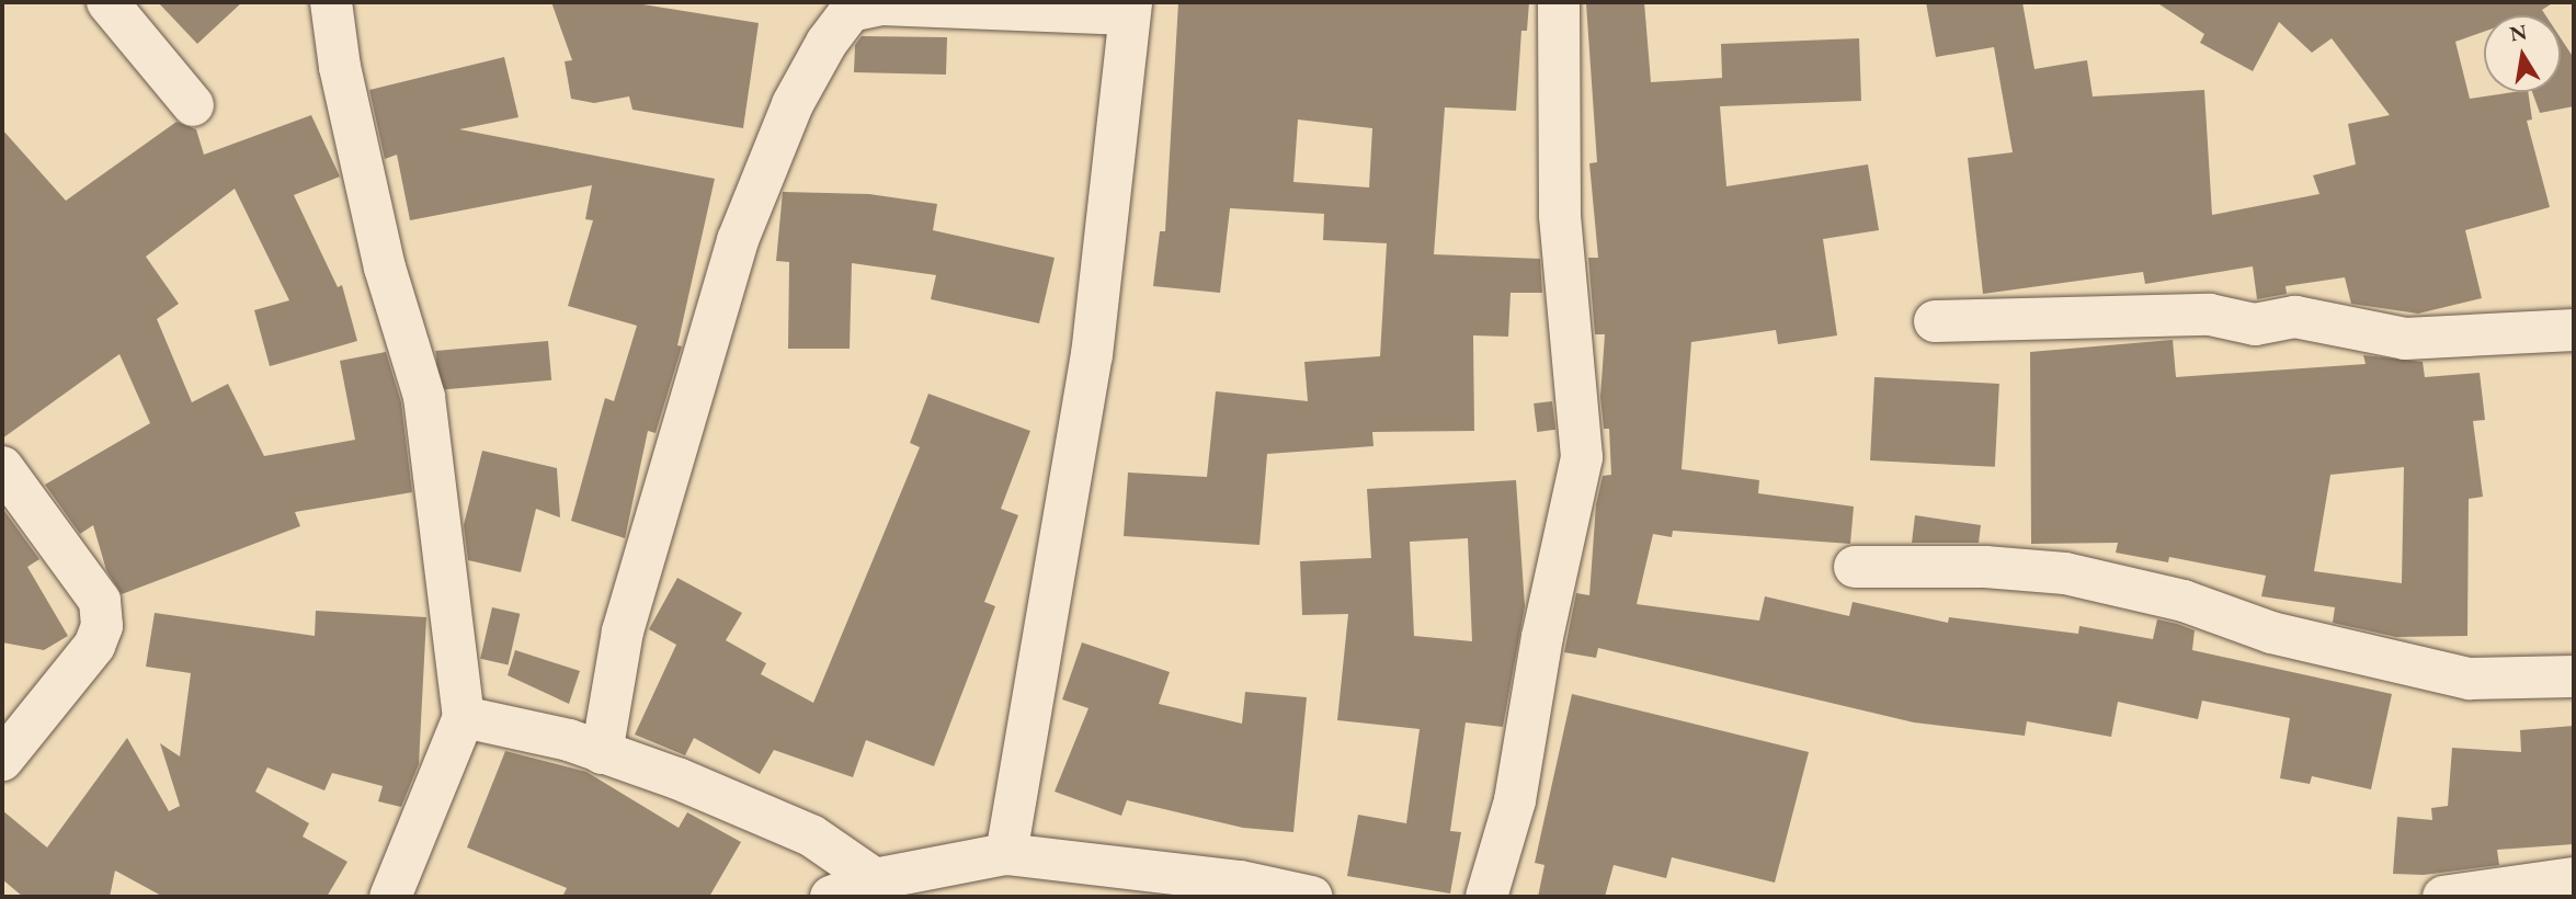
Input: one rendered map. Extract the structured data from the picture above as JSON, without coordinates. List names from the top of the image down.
{
  "north": "top"
}
